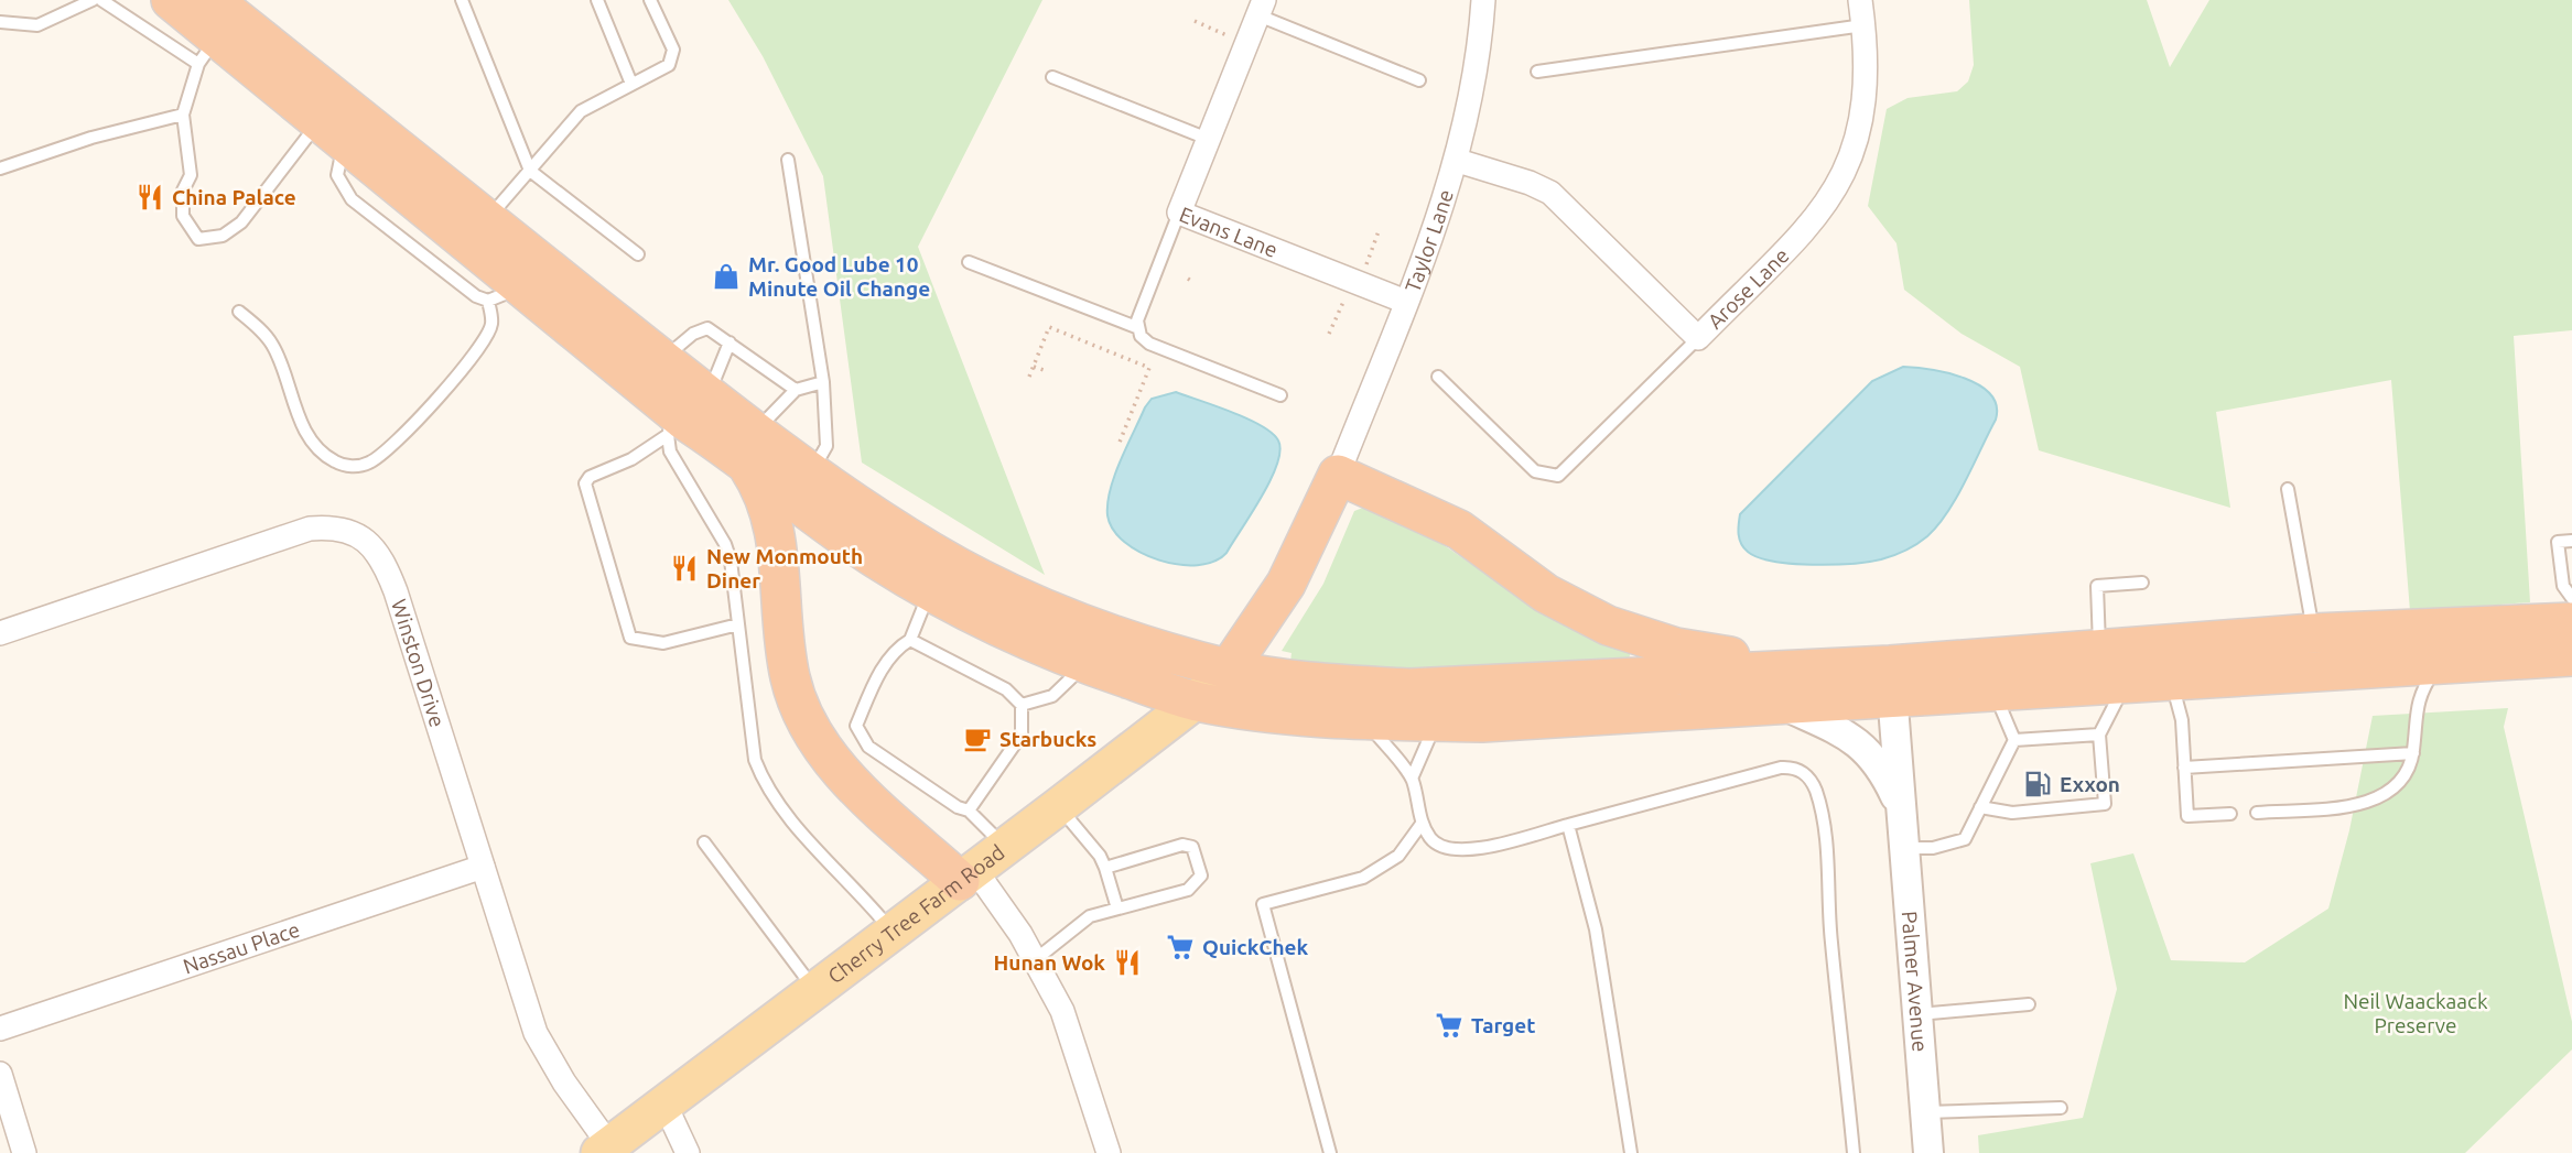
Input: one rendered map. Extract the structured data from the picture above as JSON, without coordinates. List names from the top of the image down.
{
  "streets": {
    "main road": ["Cherry Tree Farm Road"],
    "street": [
      "Evans Lane",
      "Taylor Lane",
      "Arose Lane",
      "Winston Drive",
      "Nassau Place",
      "Palmer Avenue"
    ]
  },
  "crossings": [
    ["Evans Lane", "Taylor Lane"],
    ["Taylor Lane", "Arose Lane"],
    ["Winston Drive", "Cherry Tree Farm Road"],
    ["Winston Drive", "Nassau Place"]
  ],
  "parks": ["Neil Waackaack Preserve"],
  "places": {
    "restaurant": ["China Palace", "New Monmouth Diner", "Hunan Wok"],
    "shop": ["Mr. Good Lube 10 Minute Oil Change"],
    "cafe": ["Starbucks"],
    "fuel station": ["Exxon"],
    "supermarket": ["QuickChek", "Target"]
  }
}
